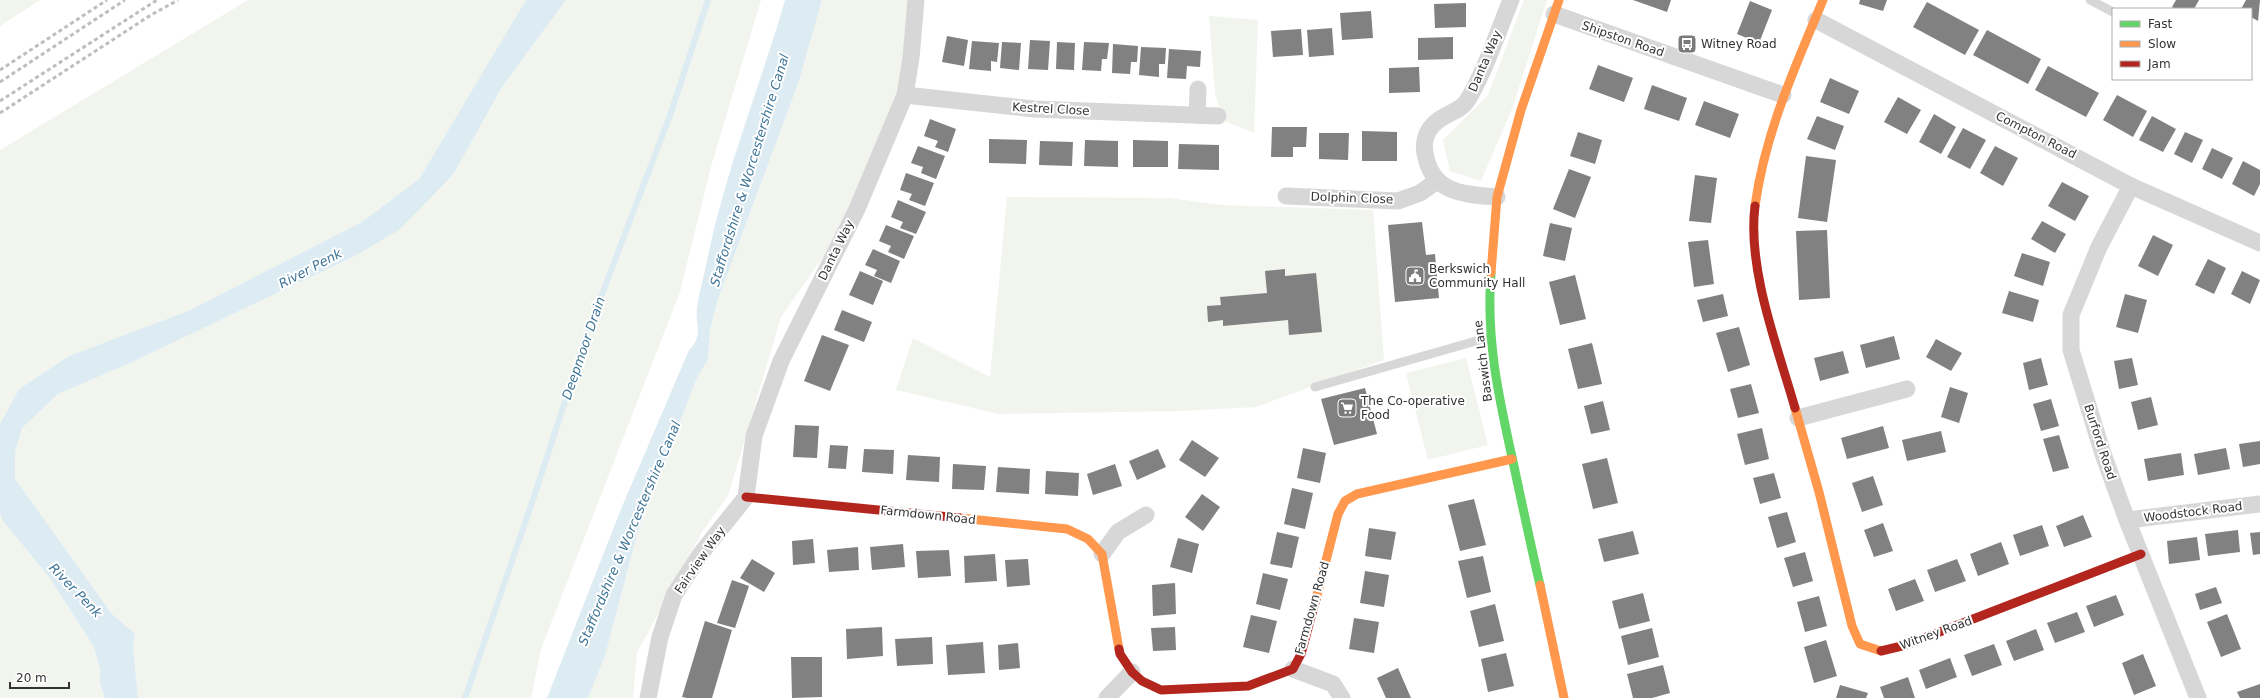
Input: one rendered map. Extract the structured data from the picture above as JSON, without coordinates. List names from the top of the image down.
{
  "streets": {
    "street": [
      "Shipston Road",
      "Danta Way",
      "Kestrel Close",
      "Compton Road",
      "Dolphin Close",
      "Baswich Lane",
      "Burford Road",
      "Woodstock Road",
      "Farmdown Road",
      "Fairview Way",
      "Witney Road"
    ]
  },
  "crossings": [
    ["Shipston Road", "Baswich Lane"],
    ["Shipston Road", "Witney Road"],
    ["Danta Way", "Kestrel Close"],
    ["Danta Way", "Dolphin Close"],
    ["Danta Way", "Farmdown Road"],
    ["Danta Way", "Fairview Way"],
    ["Compton Road", "Burford Road"],
    ["Compton Road", "Witney Road"],
    ["Baswich Lane", "Farmdown Road"],
    ["Burford Road", "Woodstock Road"],
    ["Burford Road", "Witney Road"],
    ["Farmdown Road", "Fairview Way"]
  ],
  "water": ["Staffordshire & Worcestershire Canal", "River Penk", "Deepmoor Drain"],
  "places": {
    "bus stop": ["Witney Road"],
    "public building": ["Berkswich Community Hall"],
    "supermarket": ["The Co-operative Food"]
  },
  "legend": ["Fast", "Slow", "Jam"],
  "scale_bar": "20 m"
}
